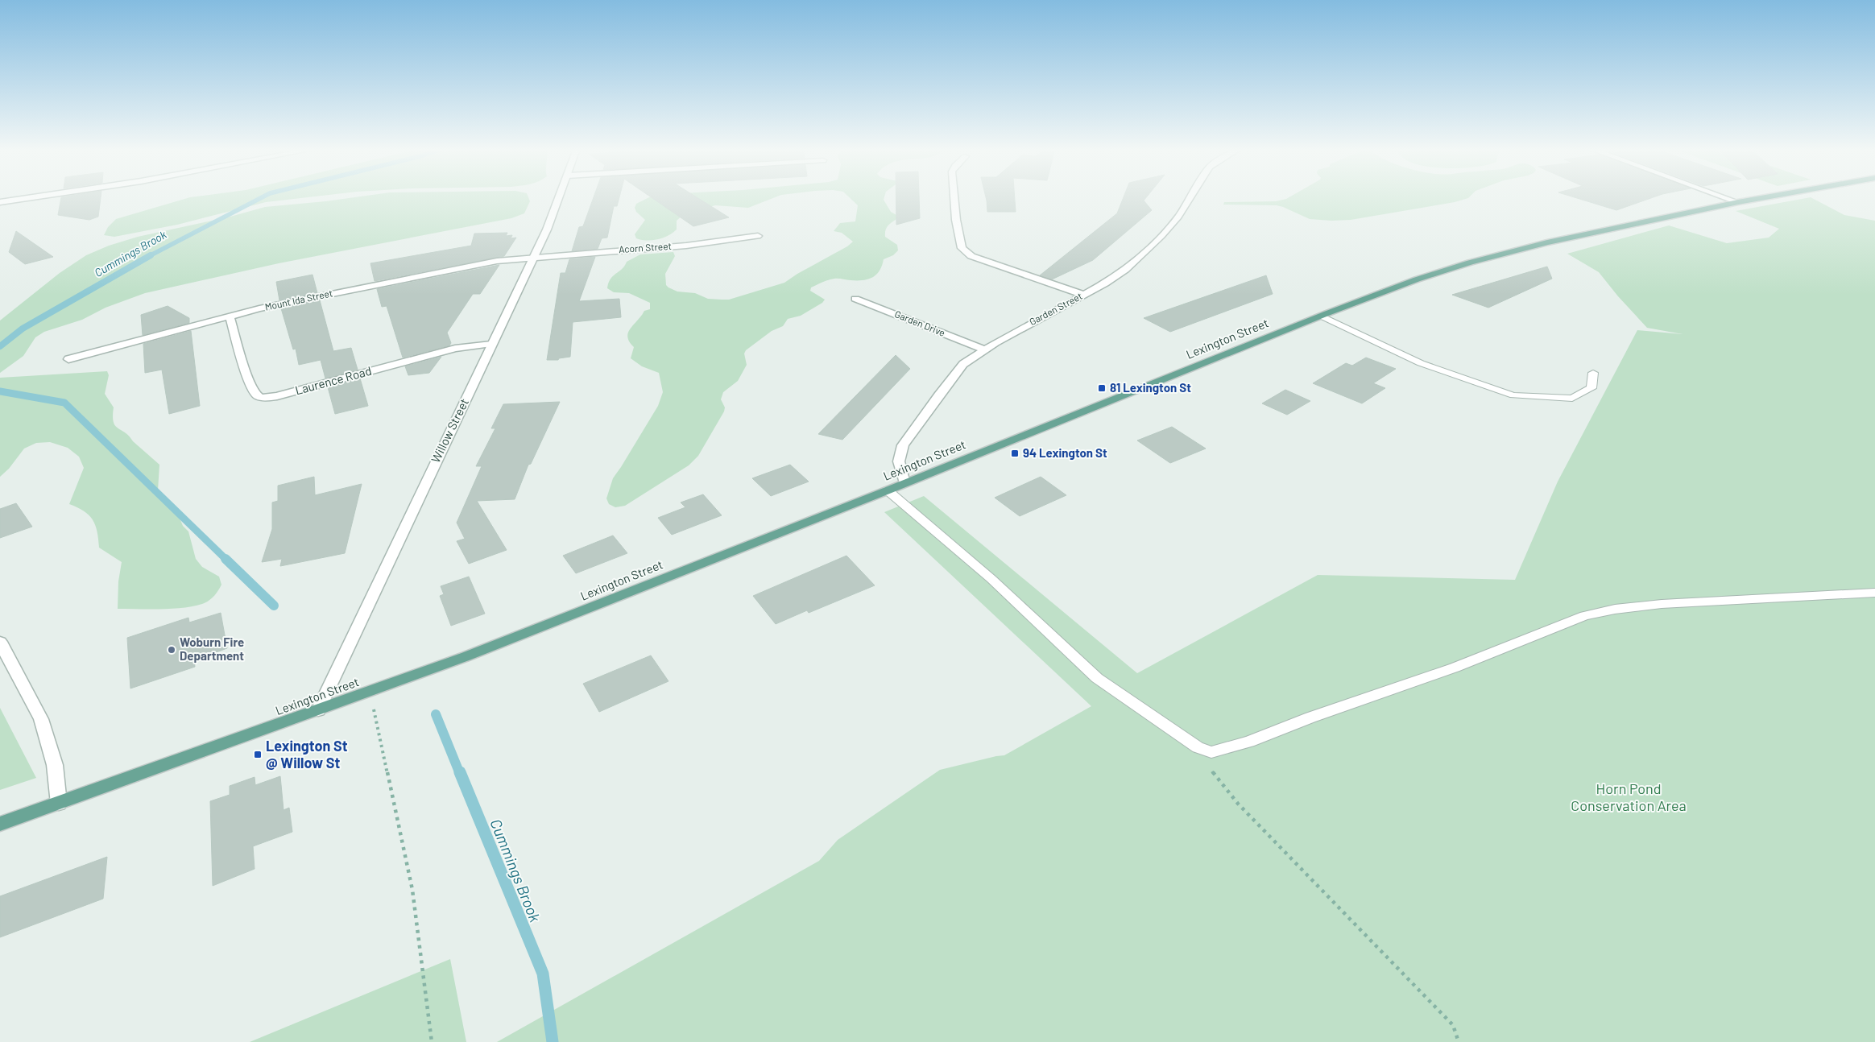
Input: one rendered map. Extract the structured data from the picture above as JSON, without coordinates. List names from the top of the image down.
{
  "streets": {
    "main road": ["Lexington Street"],
    "street": [
      "Acorn Street",
      "Mount Ida Street",
      "Garden Street",
      "Garden Drive",
      "Laurence Road",
      "Willow Street"
    ]
  },
  "crossings": [
    ["Acorn Street", "Mount Ida Street"],
    ["Acorn Street", "Willow Street"],
    ["Mount Ida Street", "Laurence Road"],
    ["Mount Ida Street", "Willow Street"],
    ["Garden Street", "Garden Drive"],
    ["Garden Street", "Lexington Street"],
    ["Lexington Street", "Willow Street"],
    ["Laurence Road", "Willow Street"]
  ],
  "water": ["Cummings Brook"],
  "parks": ["Horn Pond Conservation Area"],
  "places": {
    "transit": ["81 Lexington St", "94 Lexington St", "Lexington St @ Willow St"],
    "other": ["Woburn Fire Department"]
  }
}
